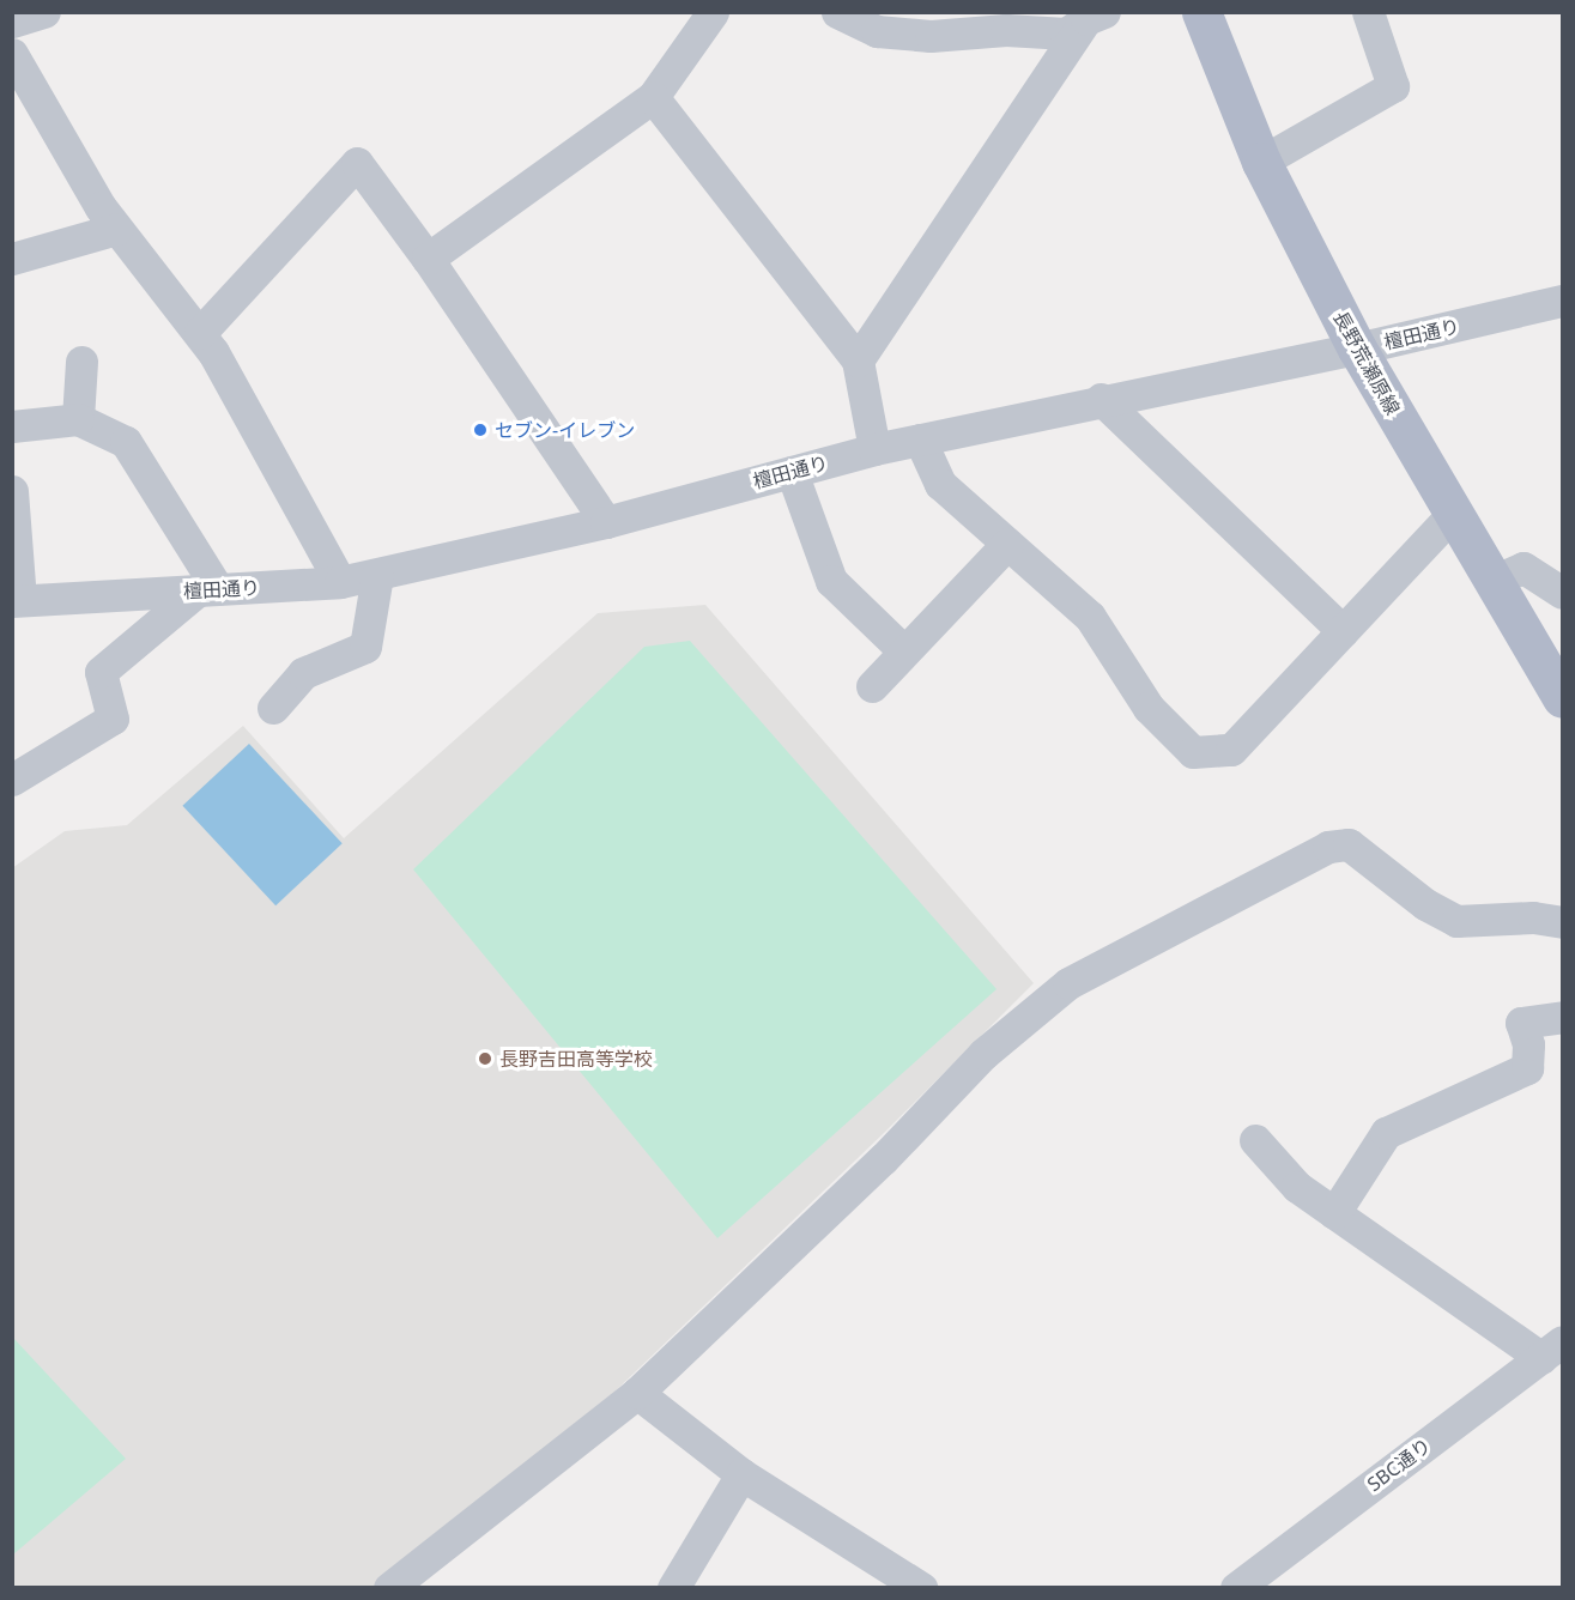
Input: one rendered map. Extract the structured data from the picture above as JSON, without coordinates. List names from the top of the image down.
{
  "streets": {
    "main road": ["長野荒瀬原線"],
    "street": ["檀田通り", "SBC通り"]
  },
  "crossings": [
    ["檀田通り", "長野荒瀬原線"]
  ],
  "places": ["セブン-イレブン", "長野吉田高等学校"]
}
